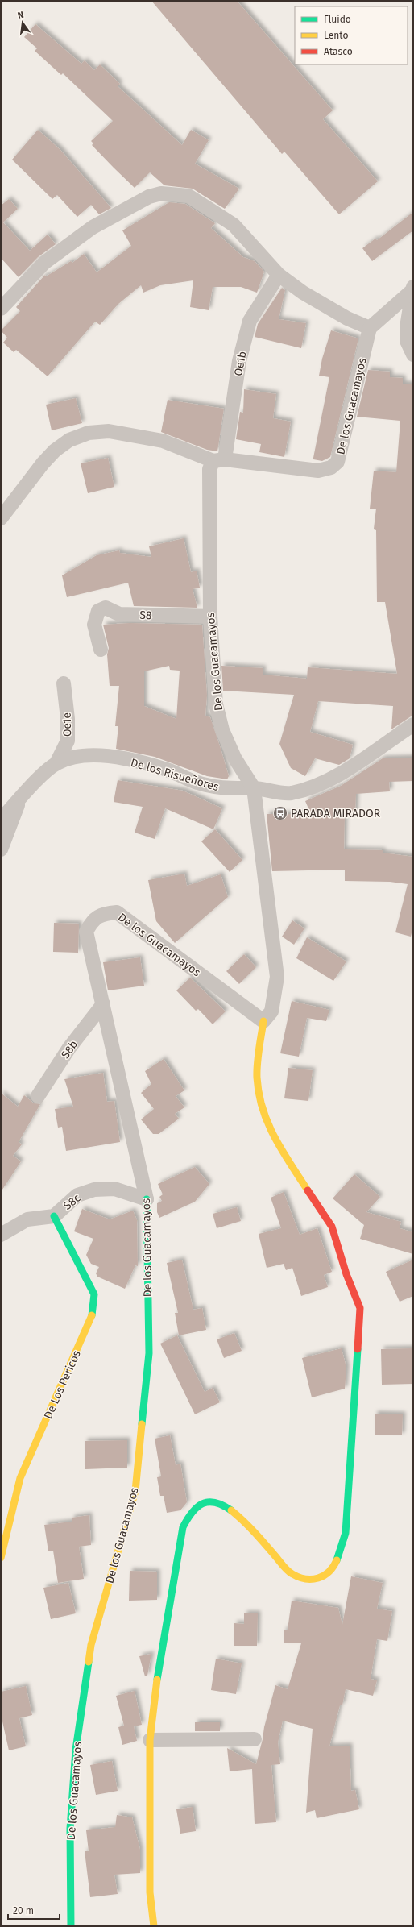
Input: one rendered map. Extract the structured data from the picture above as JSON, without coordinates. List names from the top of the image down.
{
  "streets": {
    "street": [
      "Oe1b",
      "De los Guacamayos",
      "S8",
      "Oe1e",
      "De los Risueñores",
      "S8b",
      "S8c",
      "De Los Pericos"
    ]
  },
  "crossings": [
    ["Oe1b", "De los Guacamayos"],
    ["De los Guacamayos", "S8"],
    ["De los Guacamayos", "De los Risueñores"],
    ["De los Guacamayos", "S8b"],
    ["De los Guacamayos", "S8c"],
    ["Oe1e", "De los Risueñores"],
    ["S8c", "De Los Pericos"]
  ],
  "places": {
    "bus stop": ["PARADA MIRADOR"]
  },
  "legend": ["Fluido", "Lento", "Atasco"],
  "scale_bar": "20 m",
  "north": "top"
}
